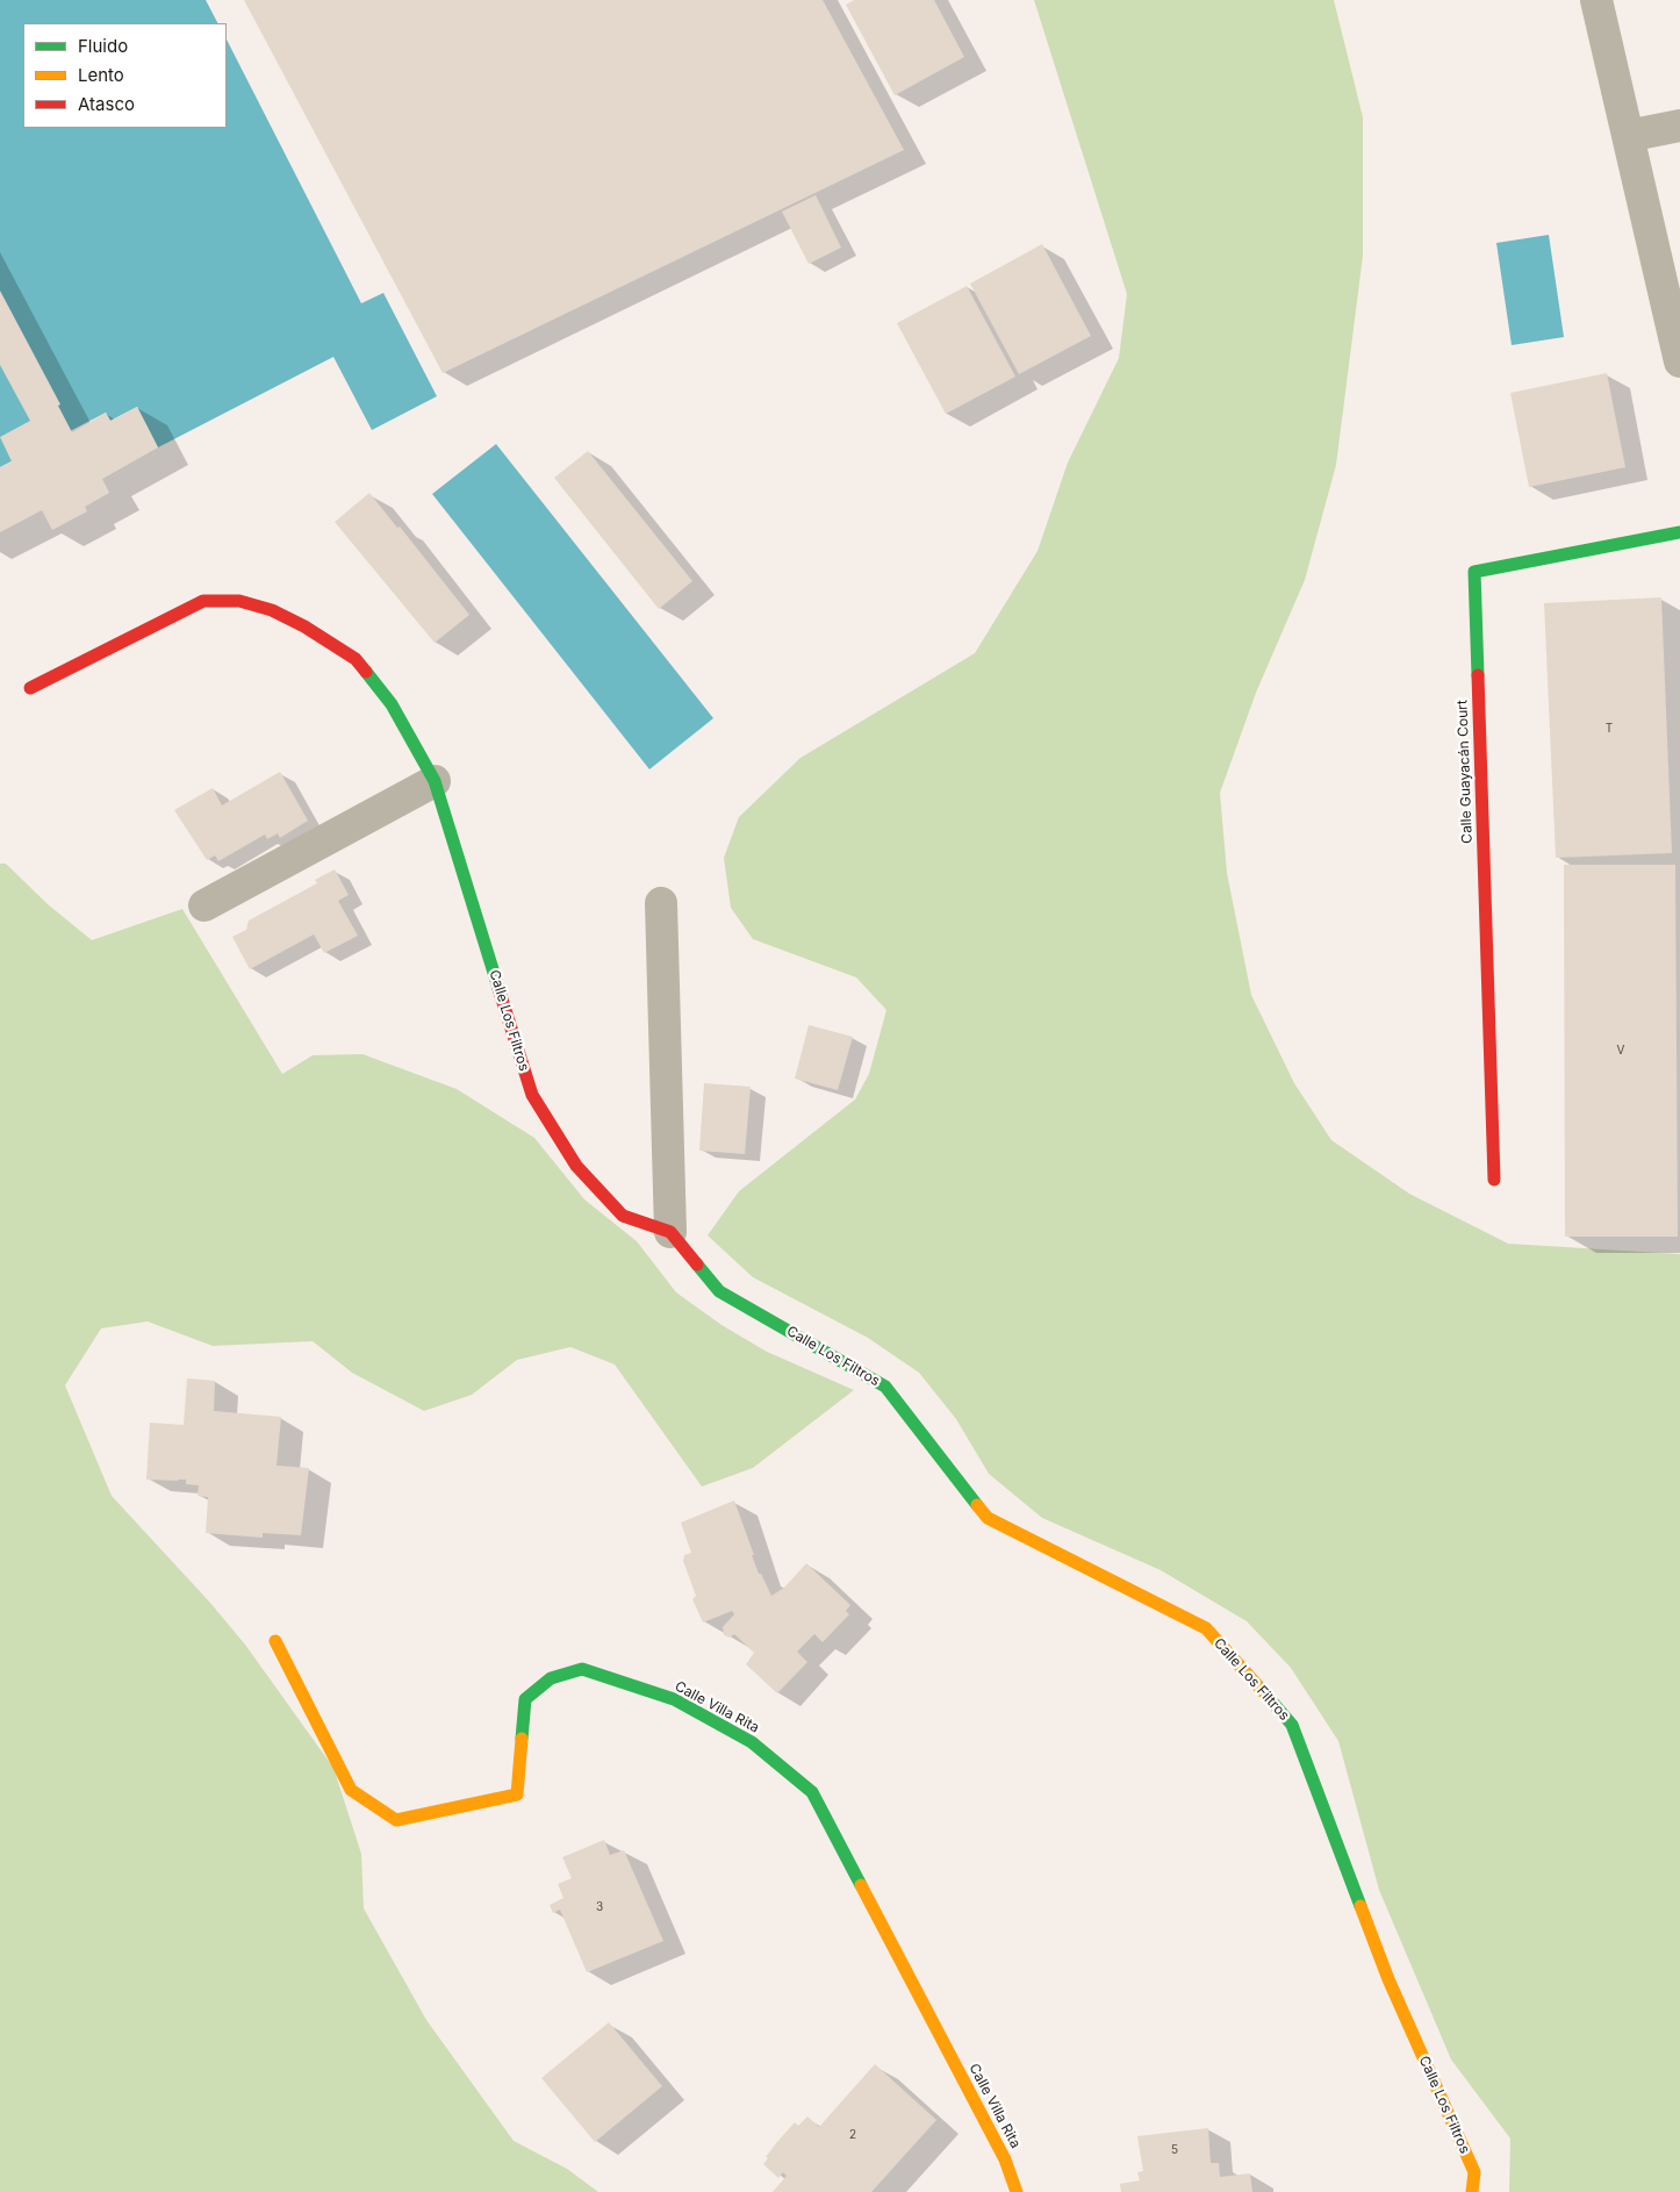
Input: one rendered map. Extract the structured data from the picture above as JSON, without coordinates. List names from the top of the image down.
{
  "streets": {
    "street": ["Calle Guayacán Court", "Calle Los Filtros", "Calle Villa Rita"]
  },
  "house_numbers": [
    "T",
    "V",
    "3",
    "2",
    "5"
  ],
  "legend": ["Fluido", "Lento", "Atasco"]
}
